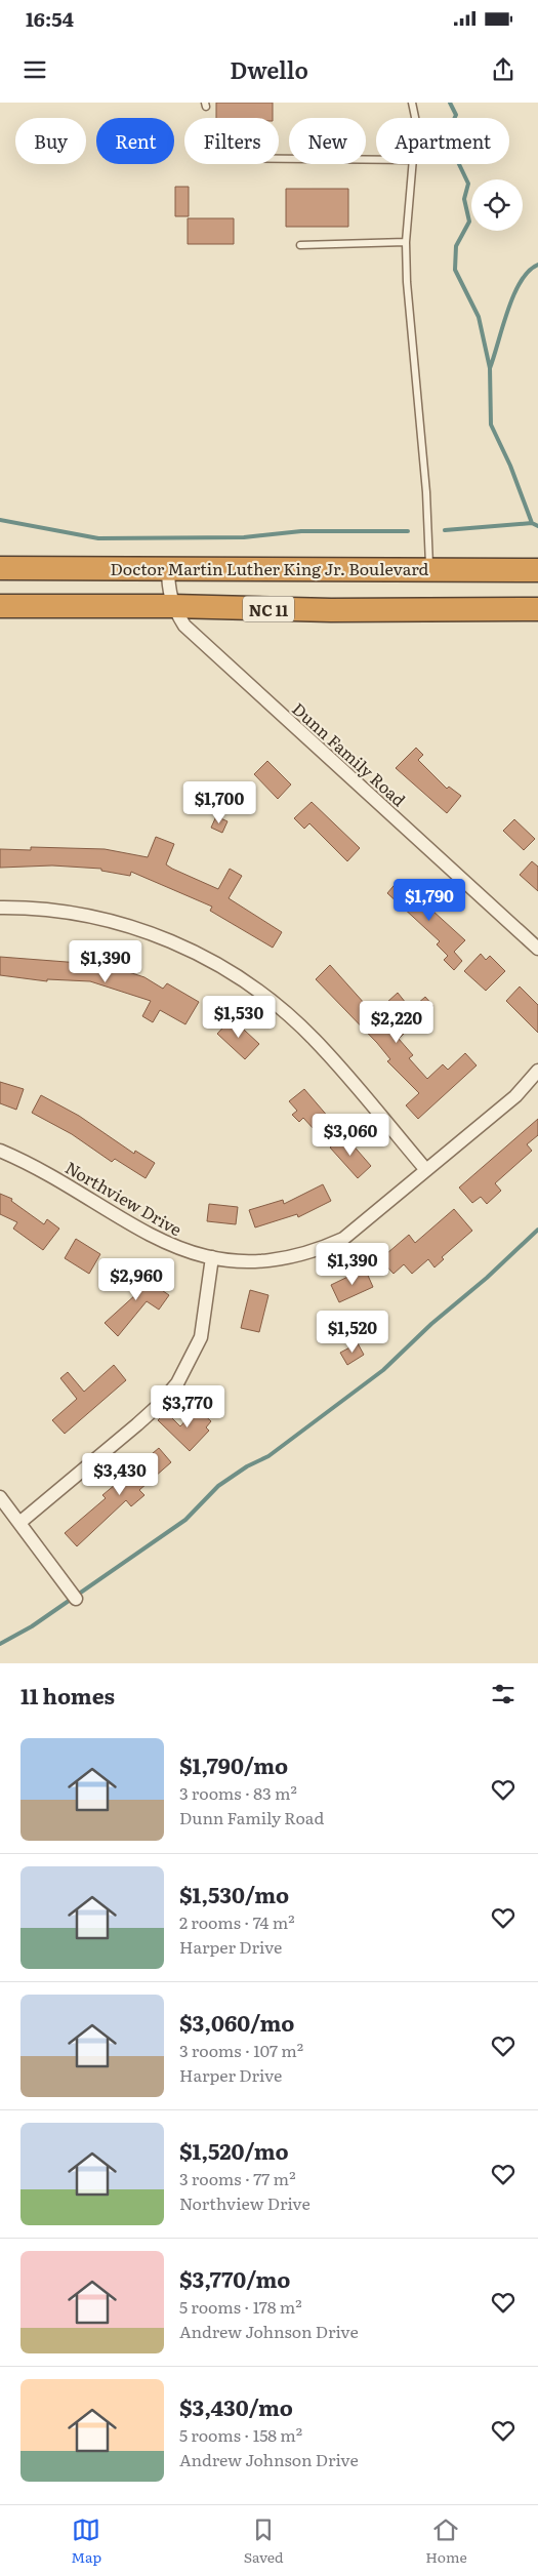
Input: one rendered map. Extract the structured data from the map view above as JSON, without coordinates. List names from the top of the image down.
{
  "streets": {
    "highway": ["Doctor Martin Luther King Jr. Boulevard", "NC 11"],
    "street": ["Dunn Family Road", "Northview Drive"]
  },
  "crossings": [
    ["Doctor Martin Luther King Jr. Boulevard", "Dunn Family Road"],
    ["NC 11", "Dunn Family Road"]
  ],
  "page": {
    "status": "16:54",
    "header": "Dwello",
    "chip": [
      "Buy",
      "Rent",
      "Filters",
      "New",
      "Apartment"
    ],
    "price": [
      "$1,700",
      "$1,790",
      "$1,390",
      "$1,530",
      "$2,220",
      "$3,060",
      "$1,390",
      "$2,960",
      "$1,520",
      "$3,770",
      "$3,430"
    ],
    "heading": "11 homes",
    "list": [
      {
        "name": "$1,790/mo",
        "note": "3 rooms · 83 m² · Dunn Family Road"
      },
      {
        "name": "$1,530/mo",
        "note": "2 rooms · 74 m² · Harper Drive"
      },
      {
        "name": "$3,060/mo",
        "note": "3 rooms · 107 m² · Harper Drive"
      },
      {
        "name": "$1,520/mo",
        "note": "3 rooms · 77 m² · Northview Drive"
      },
      {
        "name": "$3,770/mo",
        "note": "5 rooms · 178 m² · Andrew Johnson Drive"
      },
      {
        "name": "$3,430/mo",
        "note": "5 rooms · 158 m² · Andrew Johnson Drive"
      }
    ],
    "tabs": ["Map", "Saved", "Home"]
  }
}
